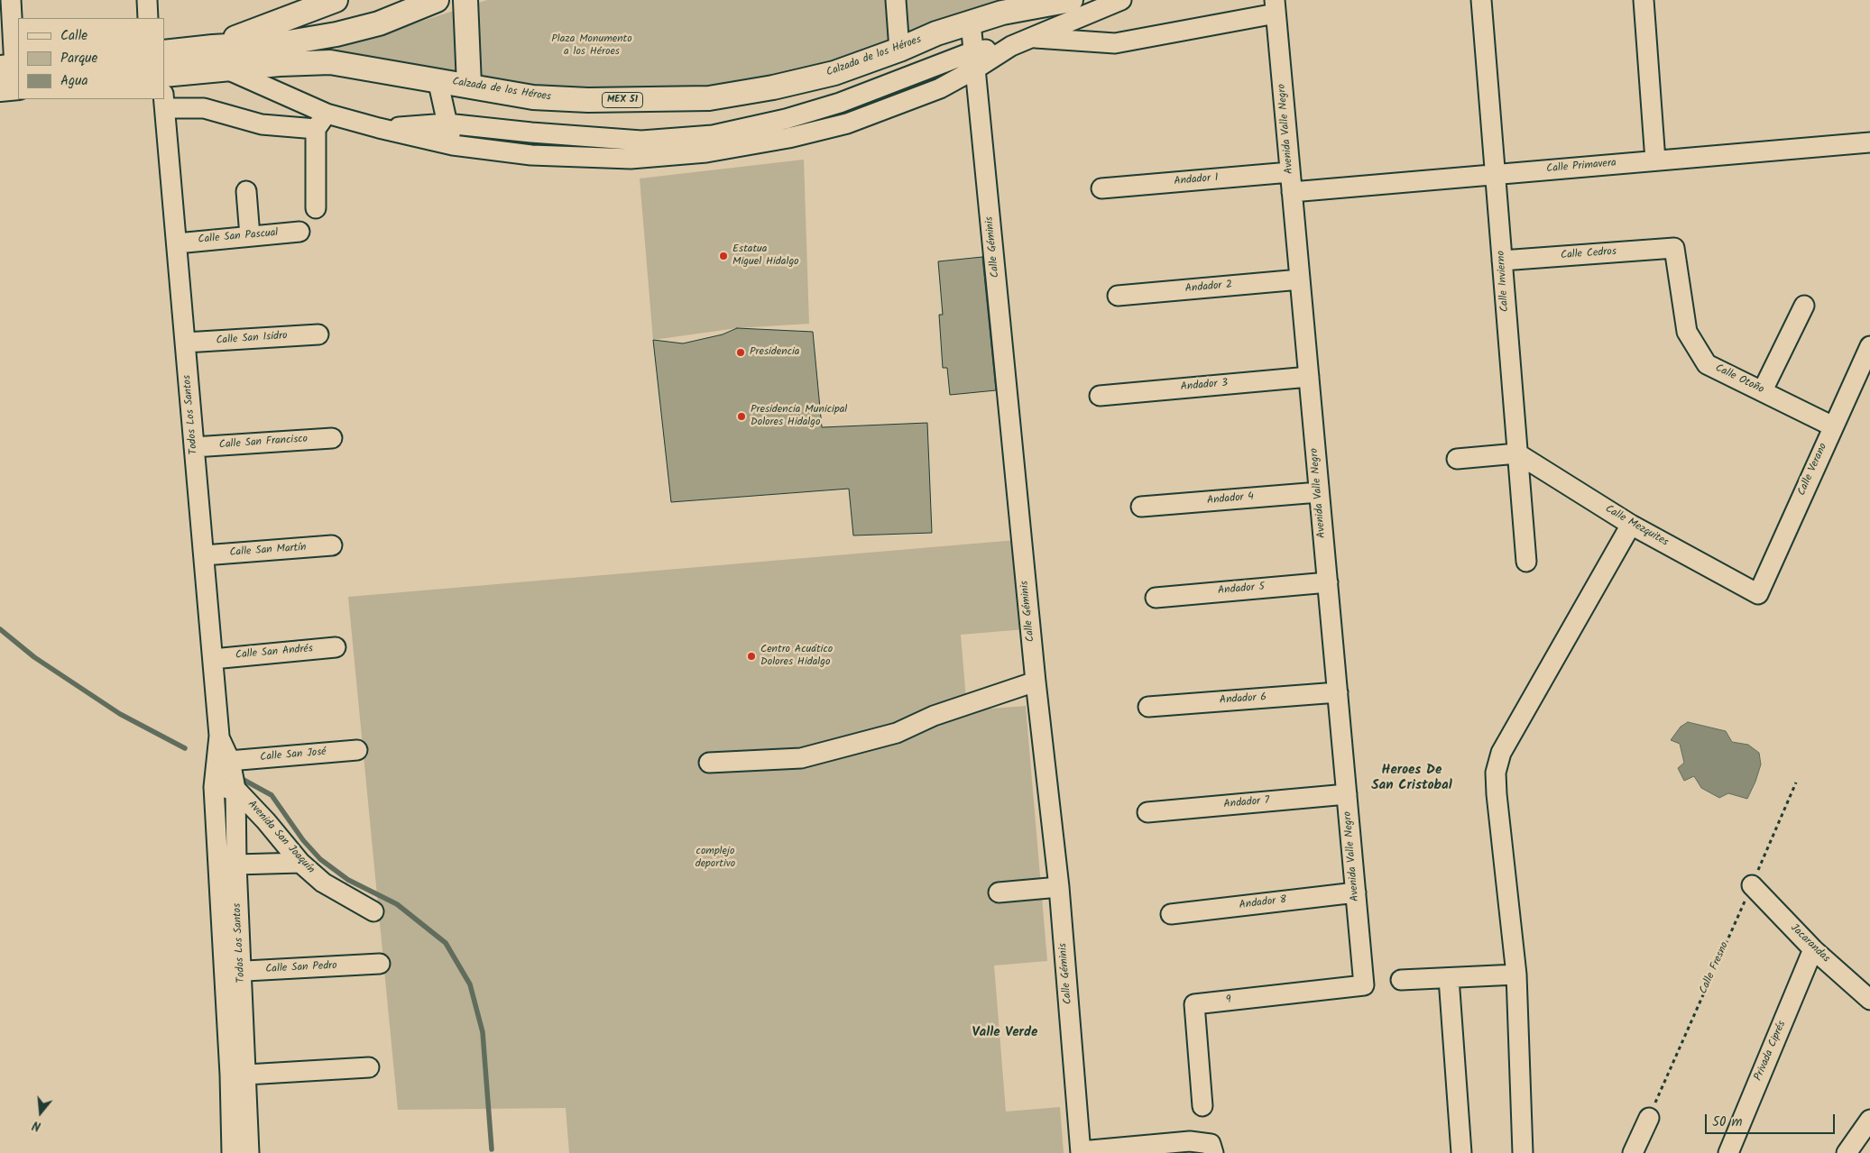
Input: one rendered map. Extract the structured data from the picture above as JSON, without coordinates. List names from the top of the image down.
{
  "streets": {
    "main road": ["Calzada de los Héroes", "MEX 51"],
    "street": [
      "Avenida Valle Negro",
      "Calle Primavera",
      "Andador 1",
      "Calle San Pascual",
      "Calle Géminis",
      "Calle Cedros",
      "Calle Invierno",
      "Andador 2",
      "Calle San Isidro",
      "Calle Otoño",
      "Andador 3",
      "Todos Los Santos",
      "Calle San Francisco",
      "Calle Verano",
      "Andador 4",
      "Calle Mezquites",
      "Calle San Martín",
      "Andador 5",
      "Calle San Andrés",
      "Andador 6",
      "Calle San José",
      "Andador 7",
      "Avenida San Joaquín",
      "Andador 8",
      "Jacarandas",
      "Calle San Pedro",
      "9",
      "Privada Ciprés"
    ],
    "path": ["Calle Fresno"]
  },
  "crossings": [
    ["Calzada de los Héroes", "Calle Géminis"],
    ["Avenida Valle Negro", "Calle Primavera"],
    ["Avenida Valle Negro", "Andador 1"],
    ["Avenida Valle Negro", "Andador 2"],
    ["Avenida Valle Negro", "Andador 3"],
    ["Avenida Valle Negro", "Andador 4"],
    ["Avenida Valle Negro", "Andador 5"],
    ["Avenida Valle Negro", "Andador 6"],
    ["Avenida Valle Negro", "Andador 7"],
    ["Avenida Valle Negro", "Andador 8"],
    ["Avenida Valle Negro", "9"],
    ["Calle Primavera", "Calle Invierno"],
    ["Calle San Pascual", "Todos Los Santos"],
    ["Calle Cedros", "Calle Invierno"],
    ["Calle Cedros", "Calle Otoño"],
    ["Calle Invierno", "Calle Mezquites"],
    ["Calle San Isidro", "Todos Los Santos"],
    ["Calle Otoño", "Calle Verano"],
    ["Todos Los Santos", "Calle San Francisco"],
    ["Todos Los Santos", "Calle San Martín"],
    ["Todos Los Santos", "Calle San Andrés"],
    ["Todos Los Santos", "Calle San José"],
    ["Todos Los Santos", "Avenida San Joaquín"],
    ["Todos Los Santos", "Calle San Pedro"],
    ["Calle Verano", "Calle Mezquites"],
    ["Jacarandas", "Calle Fresno"],
    ["Jacarandas", "Privada Ciprés"]
  ],
  "districts": ["Heroes De San Cristobal", "Valle Verde"],
  "parks": ["Plaza Monumento a los Héroes", "complejo deportivo"],
  "places": [
    "Estatua Miguel Hidalgo",
    "Presidencia",
    "Presidencia Municipal Dolores Hidalgo",
    "Centro Acuático Dolores Hidalgo"
  ],
  "legend": ["Calle", "Parque", "Agua"],
  "scale_bar": "50 m",
  "north": "bottom"
}
